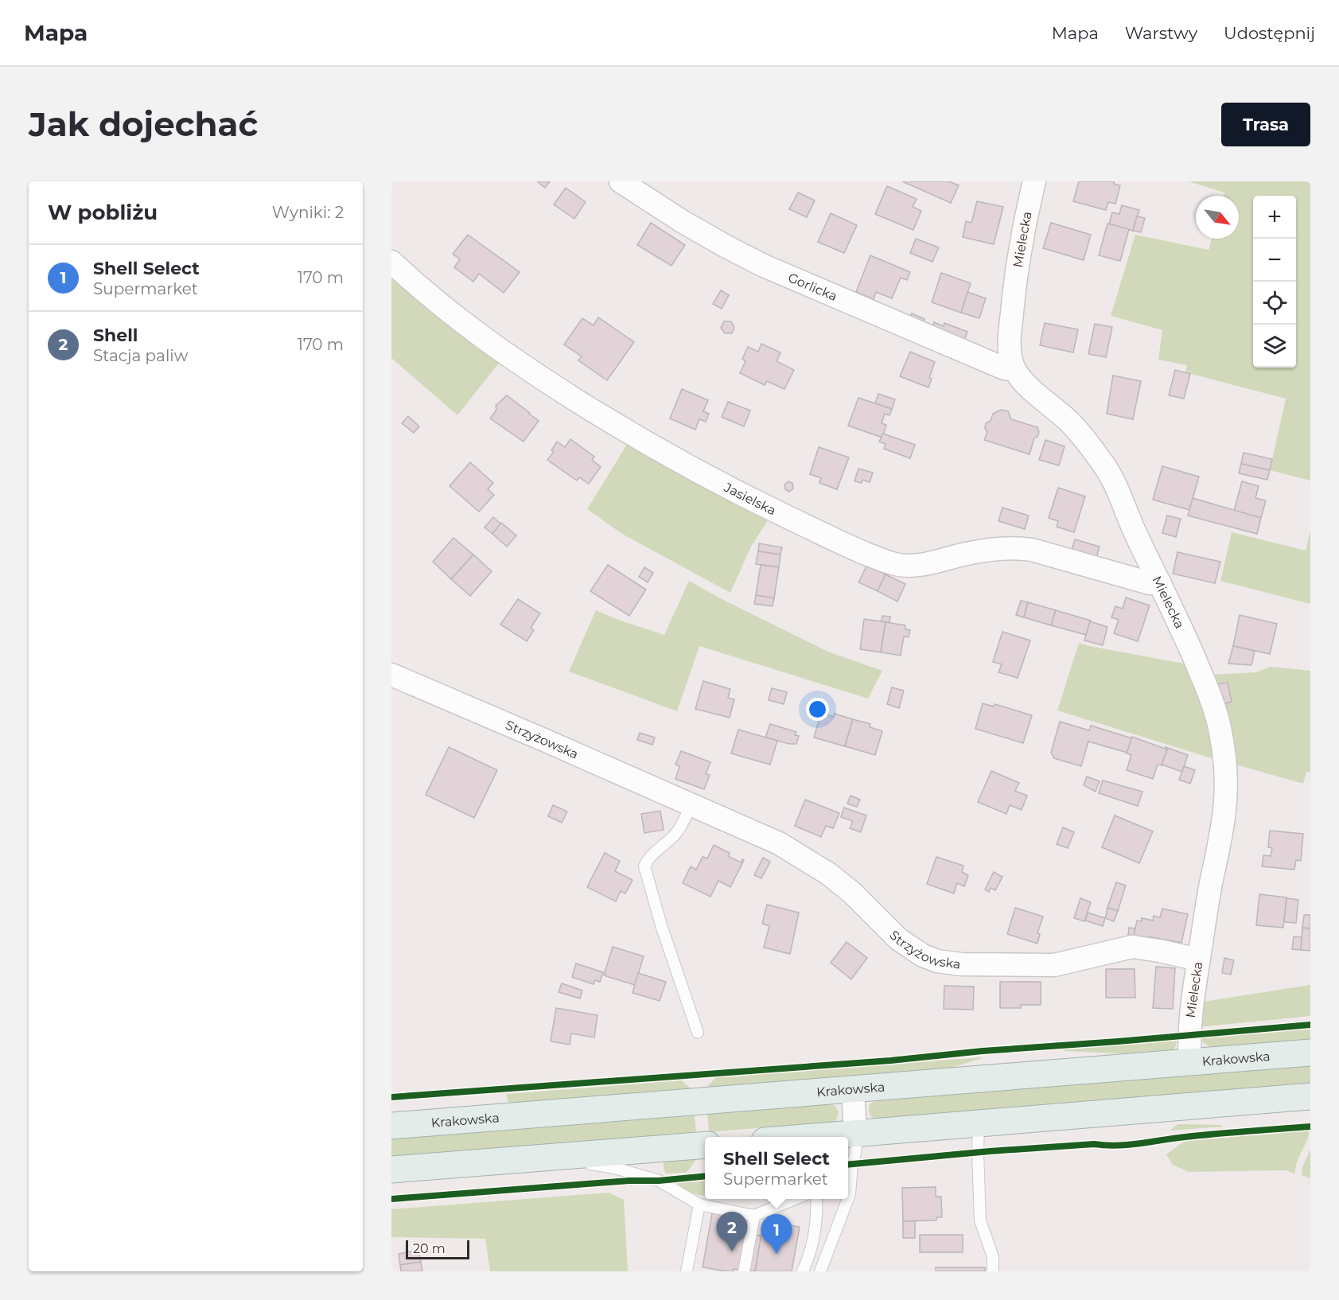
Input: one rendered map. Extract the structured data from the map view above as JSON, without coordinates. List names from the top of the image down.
{
  "streets": {
    "main road": ["Krakowska"],
    "street": [
      "Mielecka",
      "Gorlicka",
      "Jasielska",
      "Strzyżowska"
    ]
  },
  "crossings": [
    ["Mielecka", "Gorlicka"],
    ["Mielecka", "Jasielska"],
    ["Mielecka", "Strzyżowska"],
    ["Mielecka", "Krakowska"]
  ],
  "scale_bar": "20 m",
  "north": "bottom right",
  "page": {
    "header": "Mapa",
    "nav": ["Mapa", "Warstwy", "Udostępnij"],
    "buttons": "Trasa",
    "title": "Jak dojechać",
    "heading": ["W pobliżu", "Wyniki: 2"],
    "map_buttons": ["+", "−"],
    "list": [
      {
        "mark": "1",
        "name": "Shell Select",
        "note": "Supermarket",
        "value": "170 m"
      },
      {
        "mark": "2",
        "name": "Shell",
        "note": "Stacja paliw",
        "value": "170 m"
      }
    ],
    "popup": ["Shell Select", "Supermarket"],
    "pins": ["2", "1"],
    "scale": "20 m"
  }
}
